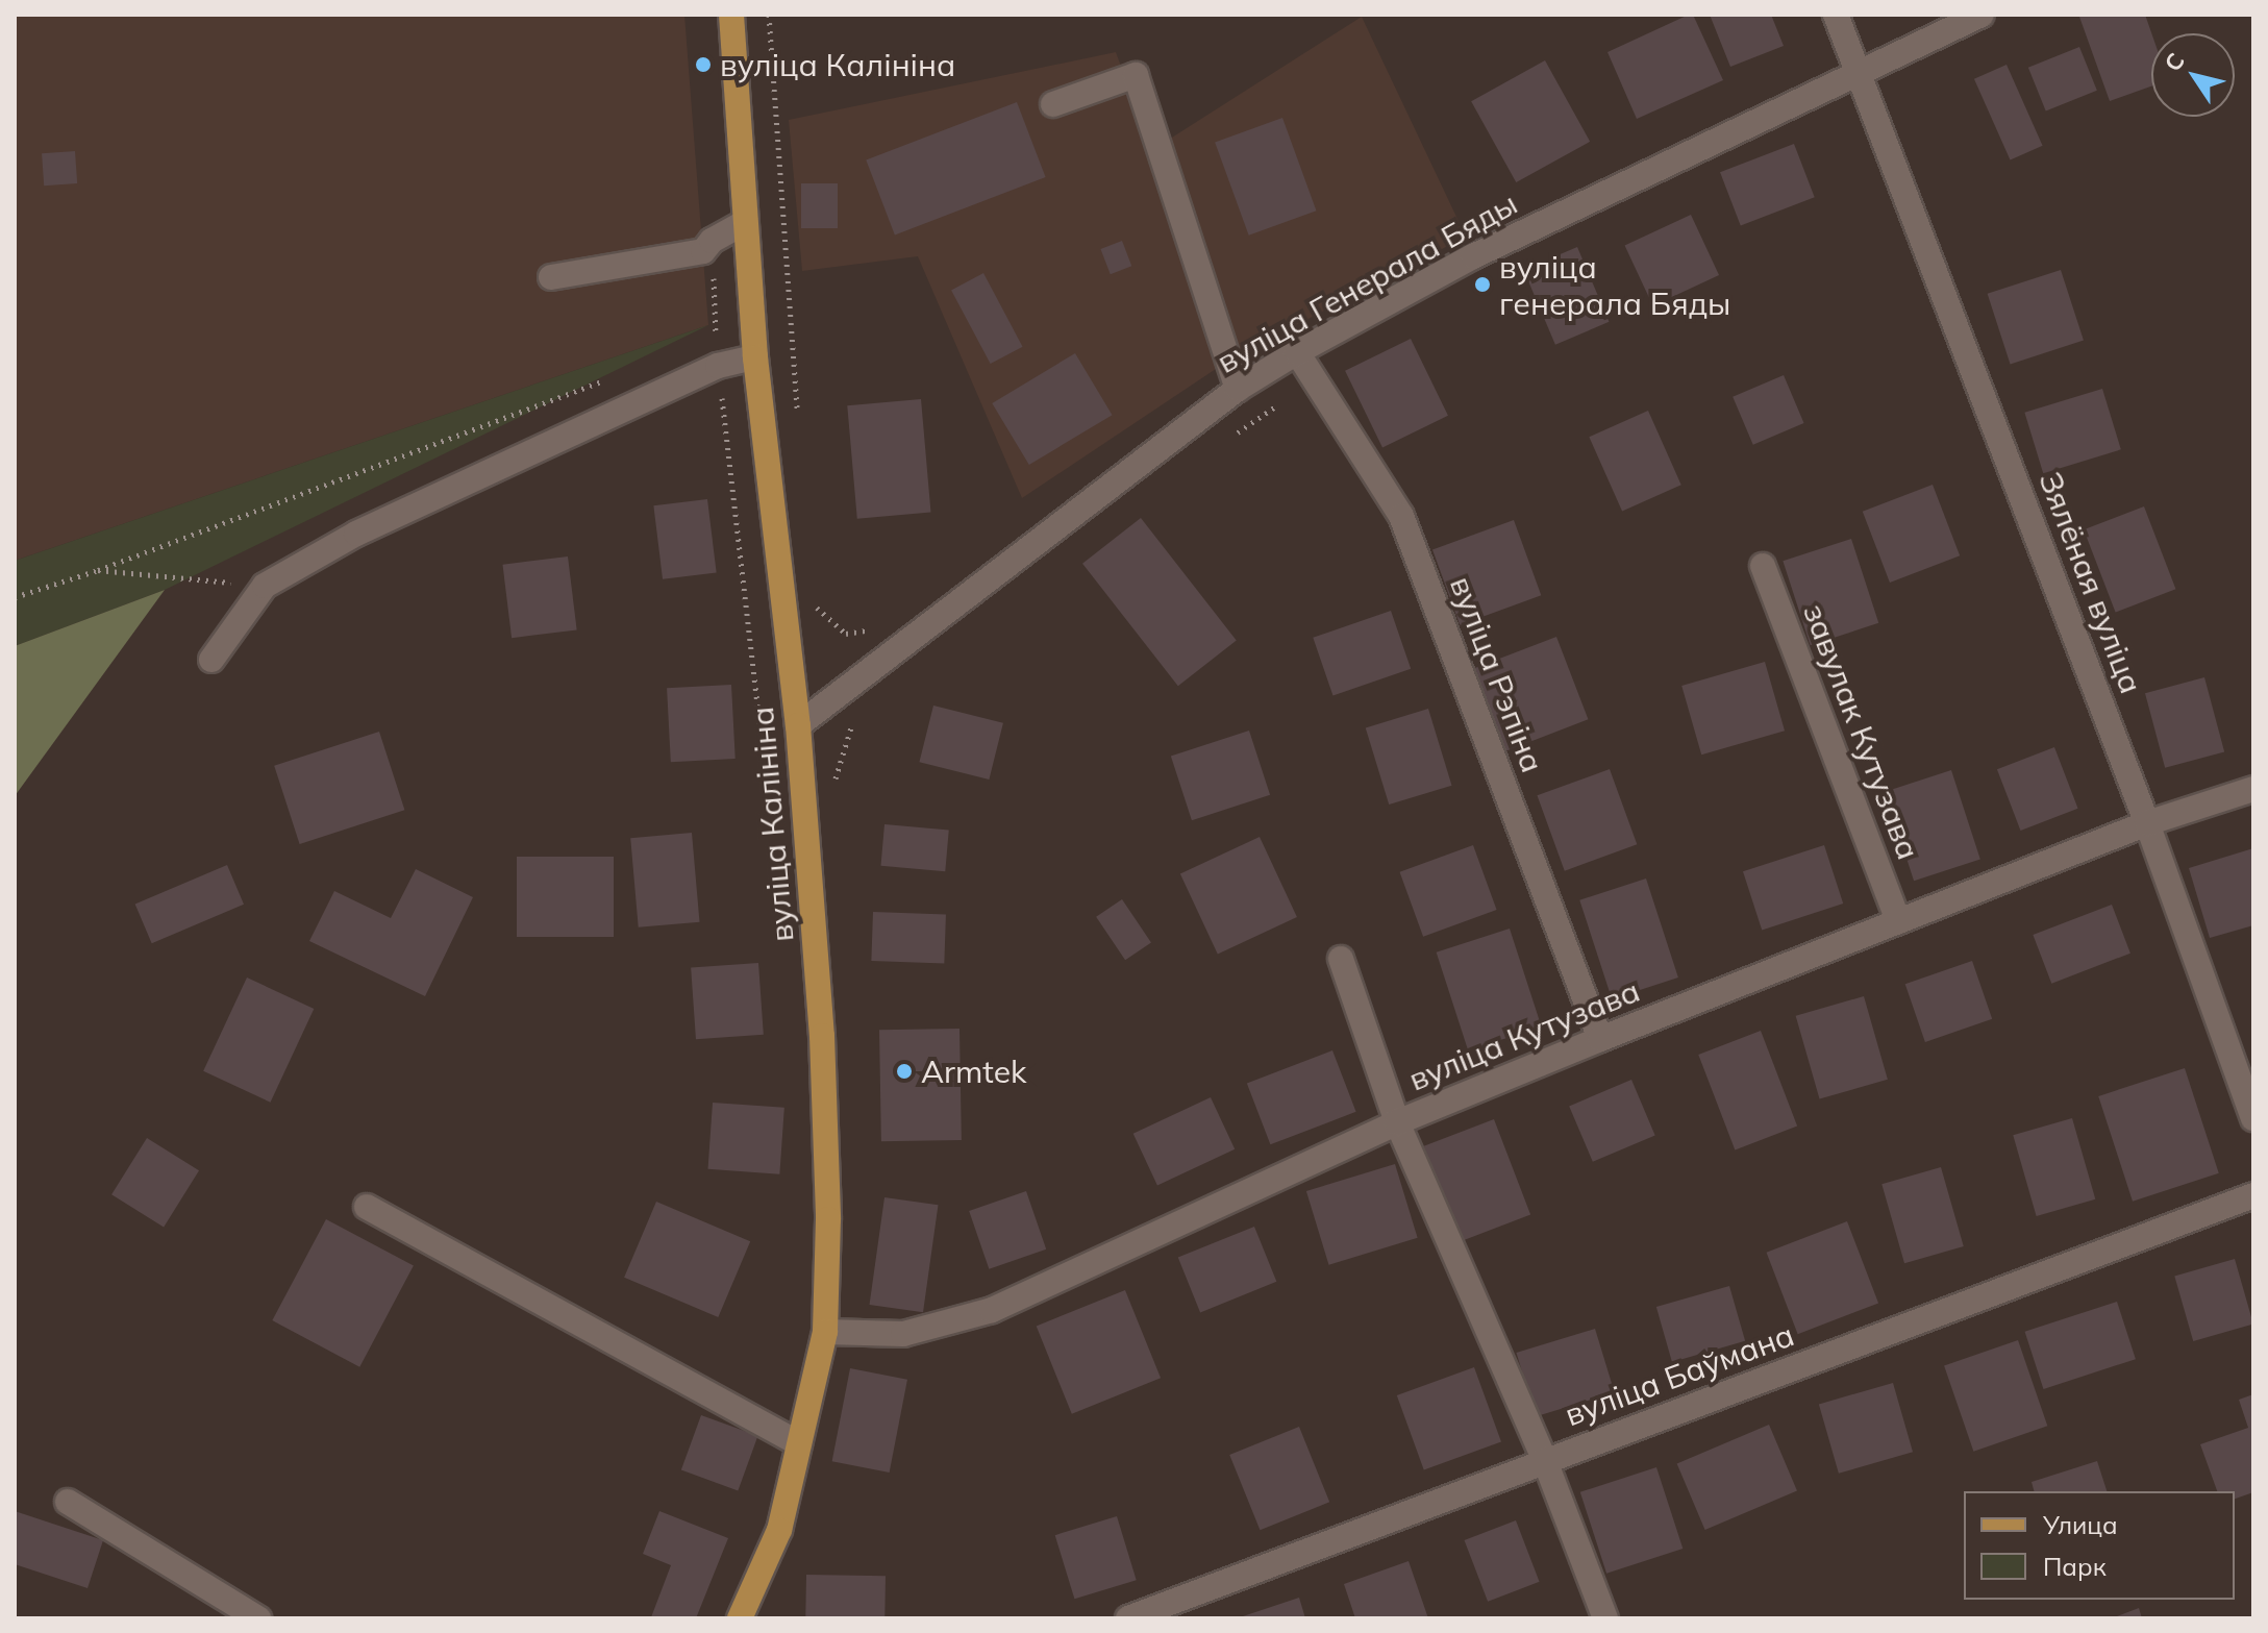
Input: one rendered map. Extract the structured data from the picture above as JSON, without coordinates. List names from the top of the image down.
{
  "streets": {
    "main road": ["вуліца Калініна"],
    "street": [
      "вуліца Генерала Бяды",
      "Зялёная вуліца",
      "вуліца Рэпіна",
      "завулак Кутузава",
      "вуліца Кутузава",
      "вуліца Баўмана"
    ]
  },
  "crossings": [
    ["вуліца Генерала Бяды", "Зялёная вуліца"],
    ["вуліца Генерала Бяды", "вуліца Рэпіна"],
    ["вуліца Генерала Бяды", "вуліца Калініна"],
    ["Зялёная вуліца", "вуліца Кутузава"],
    ["вуліца Рэпіна", "вуліца Кутузава"],
    ["завулак Кутузава", "вуліца Кутузава"],
    ["вуліца Калініна", "вуліца Кутузава"]
  ],
  "places": ["вуліца Калініна", "вуліца генерала Бяды", "Armtek"],
  "legend": ["Улица", "Парк"],
  "north": "top left"
}
